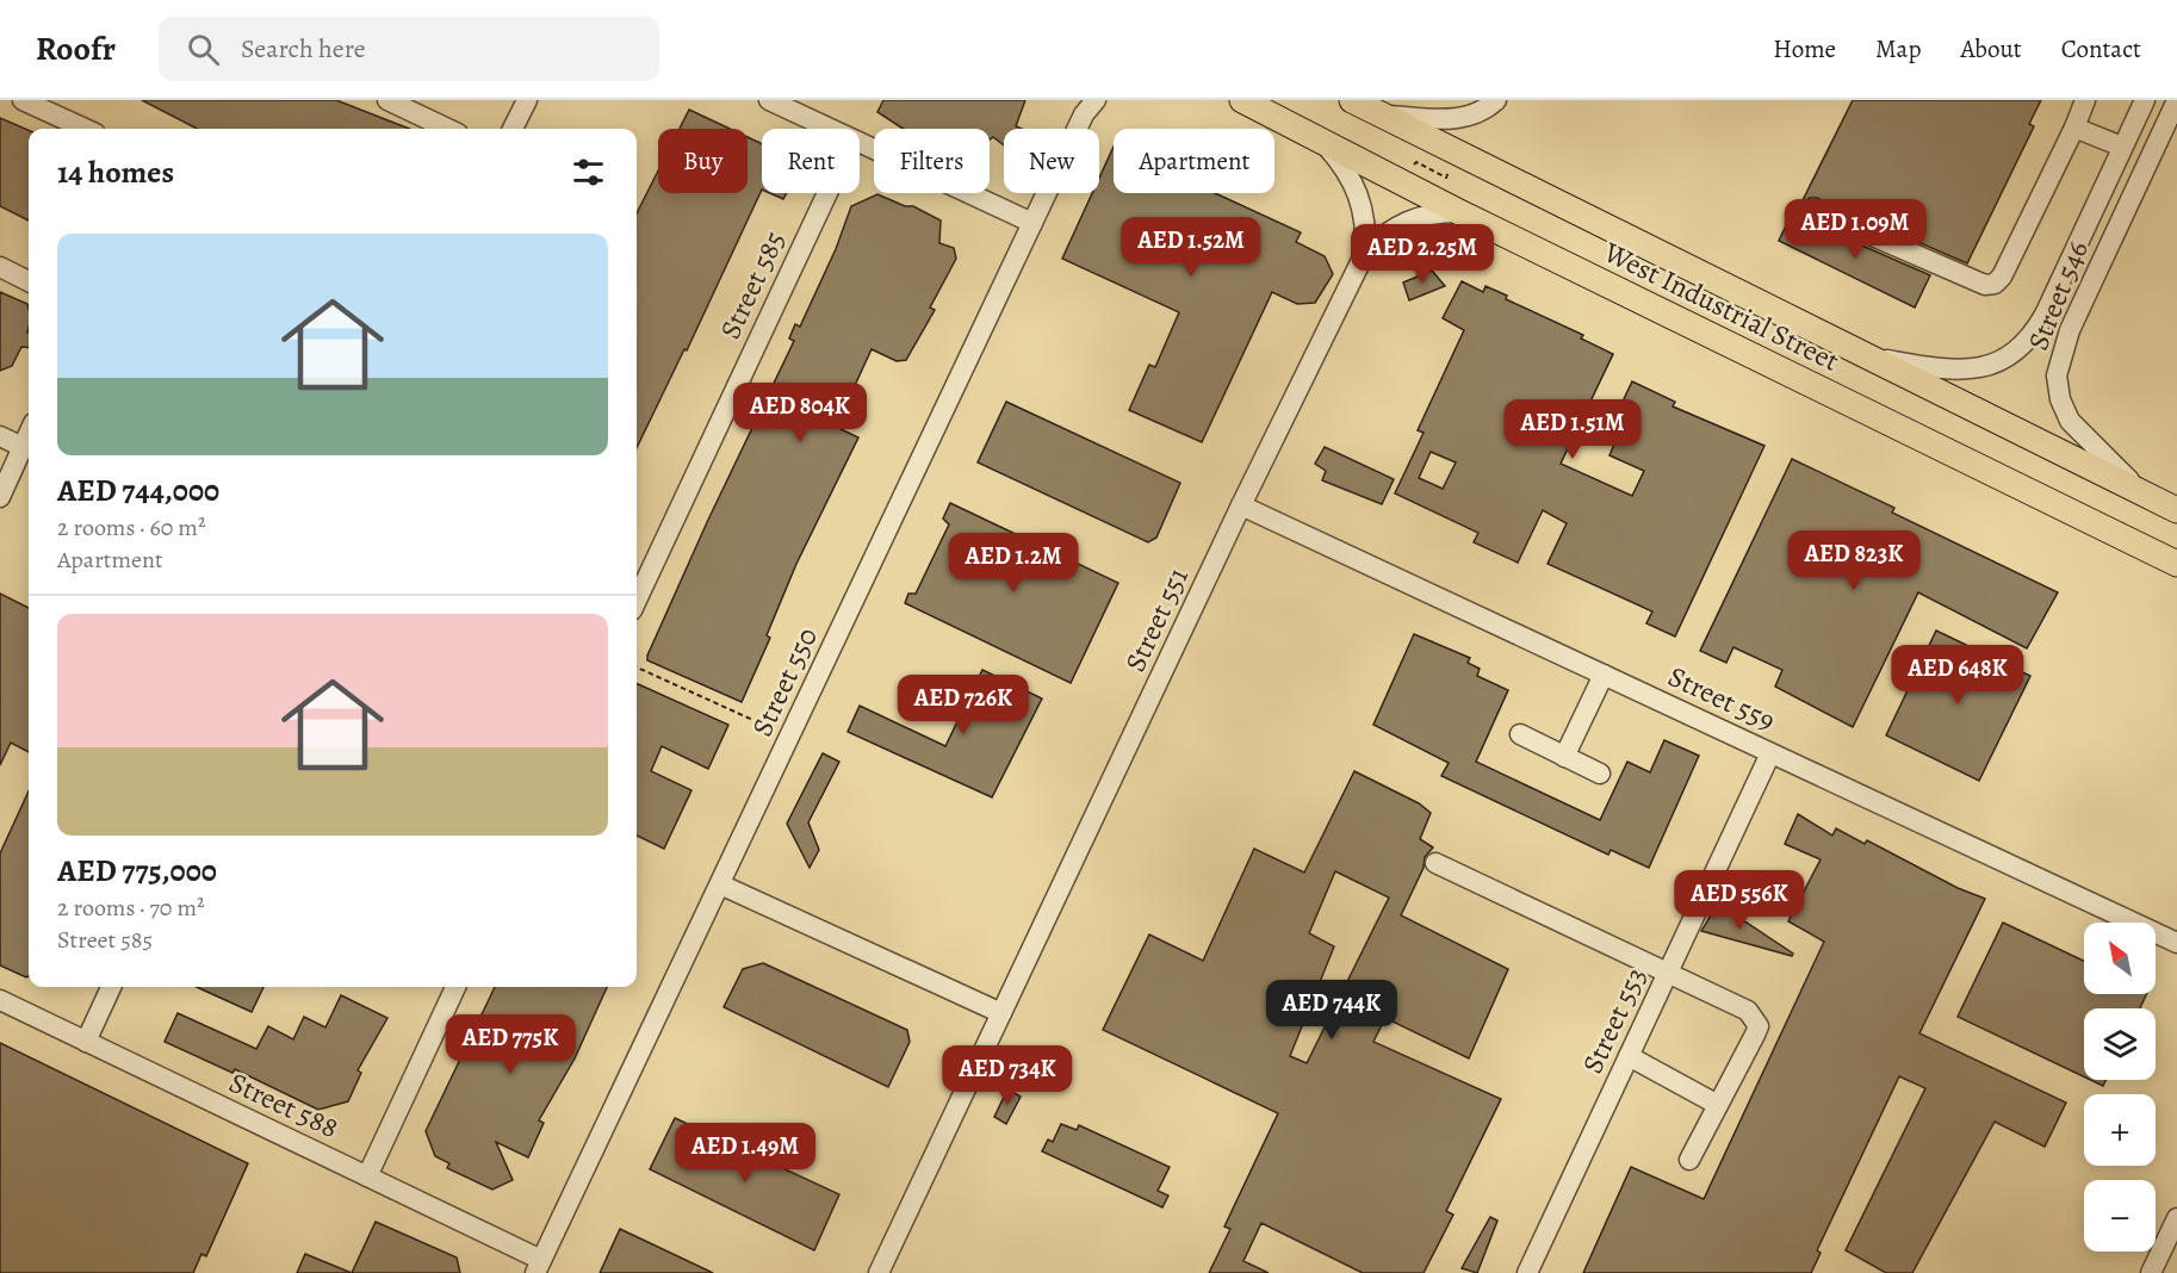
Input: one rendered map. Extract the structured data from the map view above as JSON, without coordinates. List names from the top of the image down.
{
  "streets": {
    "main road": ["West Industrial Street"],
    "street": [
      "Street 585",
      "Street 546",
      "Street 551",
      "Street 550",
      "Street 559",
      "Street 553",
      "Street 588"
    ]
  },
  "crossings": [
    ["Street 546", "West Industrial Street"],
    ["West Industrial Street", "Street 551"],
    ["Street 551", "Street 559"],
    ["Street 550", "Street 588"],
    ["Street 559", "Street 553"]
  ],
  "north": "top left",
  "page": {
    "header": "Roofr",
    "search": "Search here",
    "nav": [
      "Home",
      "Map",
      "About",
      "Contact"
    ],
    "chip": [
      "Buy",
      "Rent",
      "Filters",
      "New",
      "Apartment"
    ],
    "heading": "14 homes",
    "price": [
      "AED 1.09M",
      "AED 1.52M",
      "AED 2.25M",
      "AED 804K",
      "AED 1.51M",
      "AED 823K",
      "AED 1.2M",
      "AED 648K",
      "AED 726K",
      "AED 556K",
      "AED 744K",
      "AED 775K",
      "AED 734K",
      "AED 1.49M"
    ],
    "list": [
      {
        "name": "AED 744,000",
        "note": "2 rooms · 60 m² · Apartment"
      },
      {
        "name": "AED 775,000",
        "note": "2 rooms · 70 m² · Street 585"
      }
    ],
    "map_buttons": ["+", "−"]
  }
}
